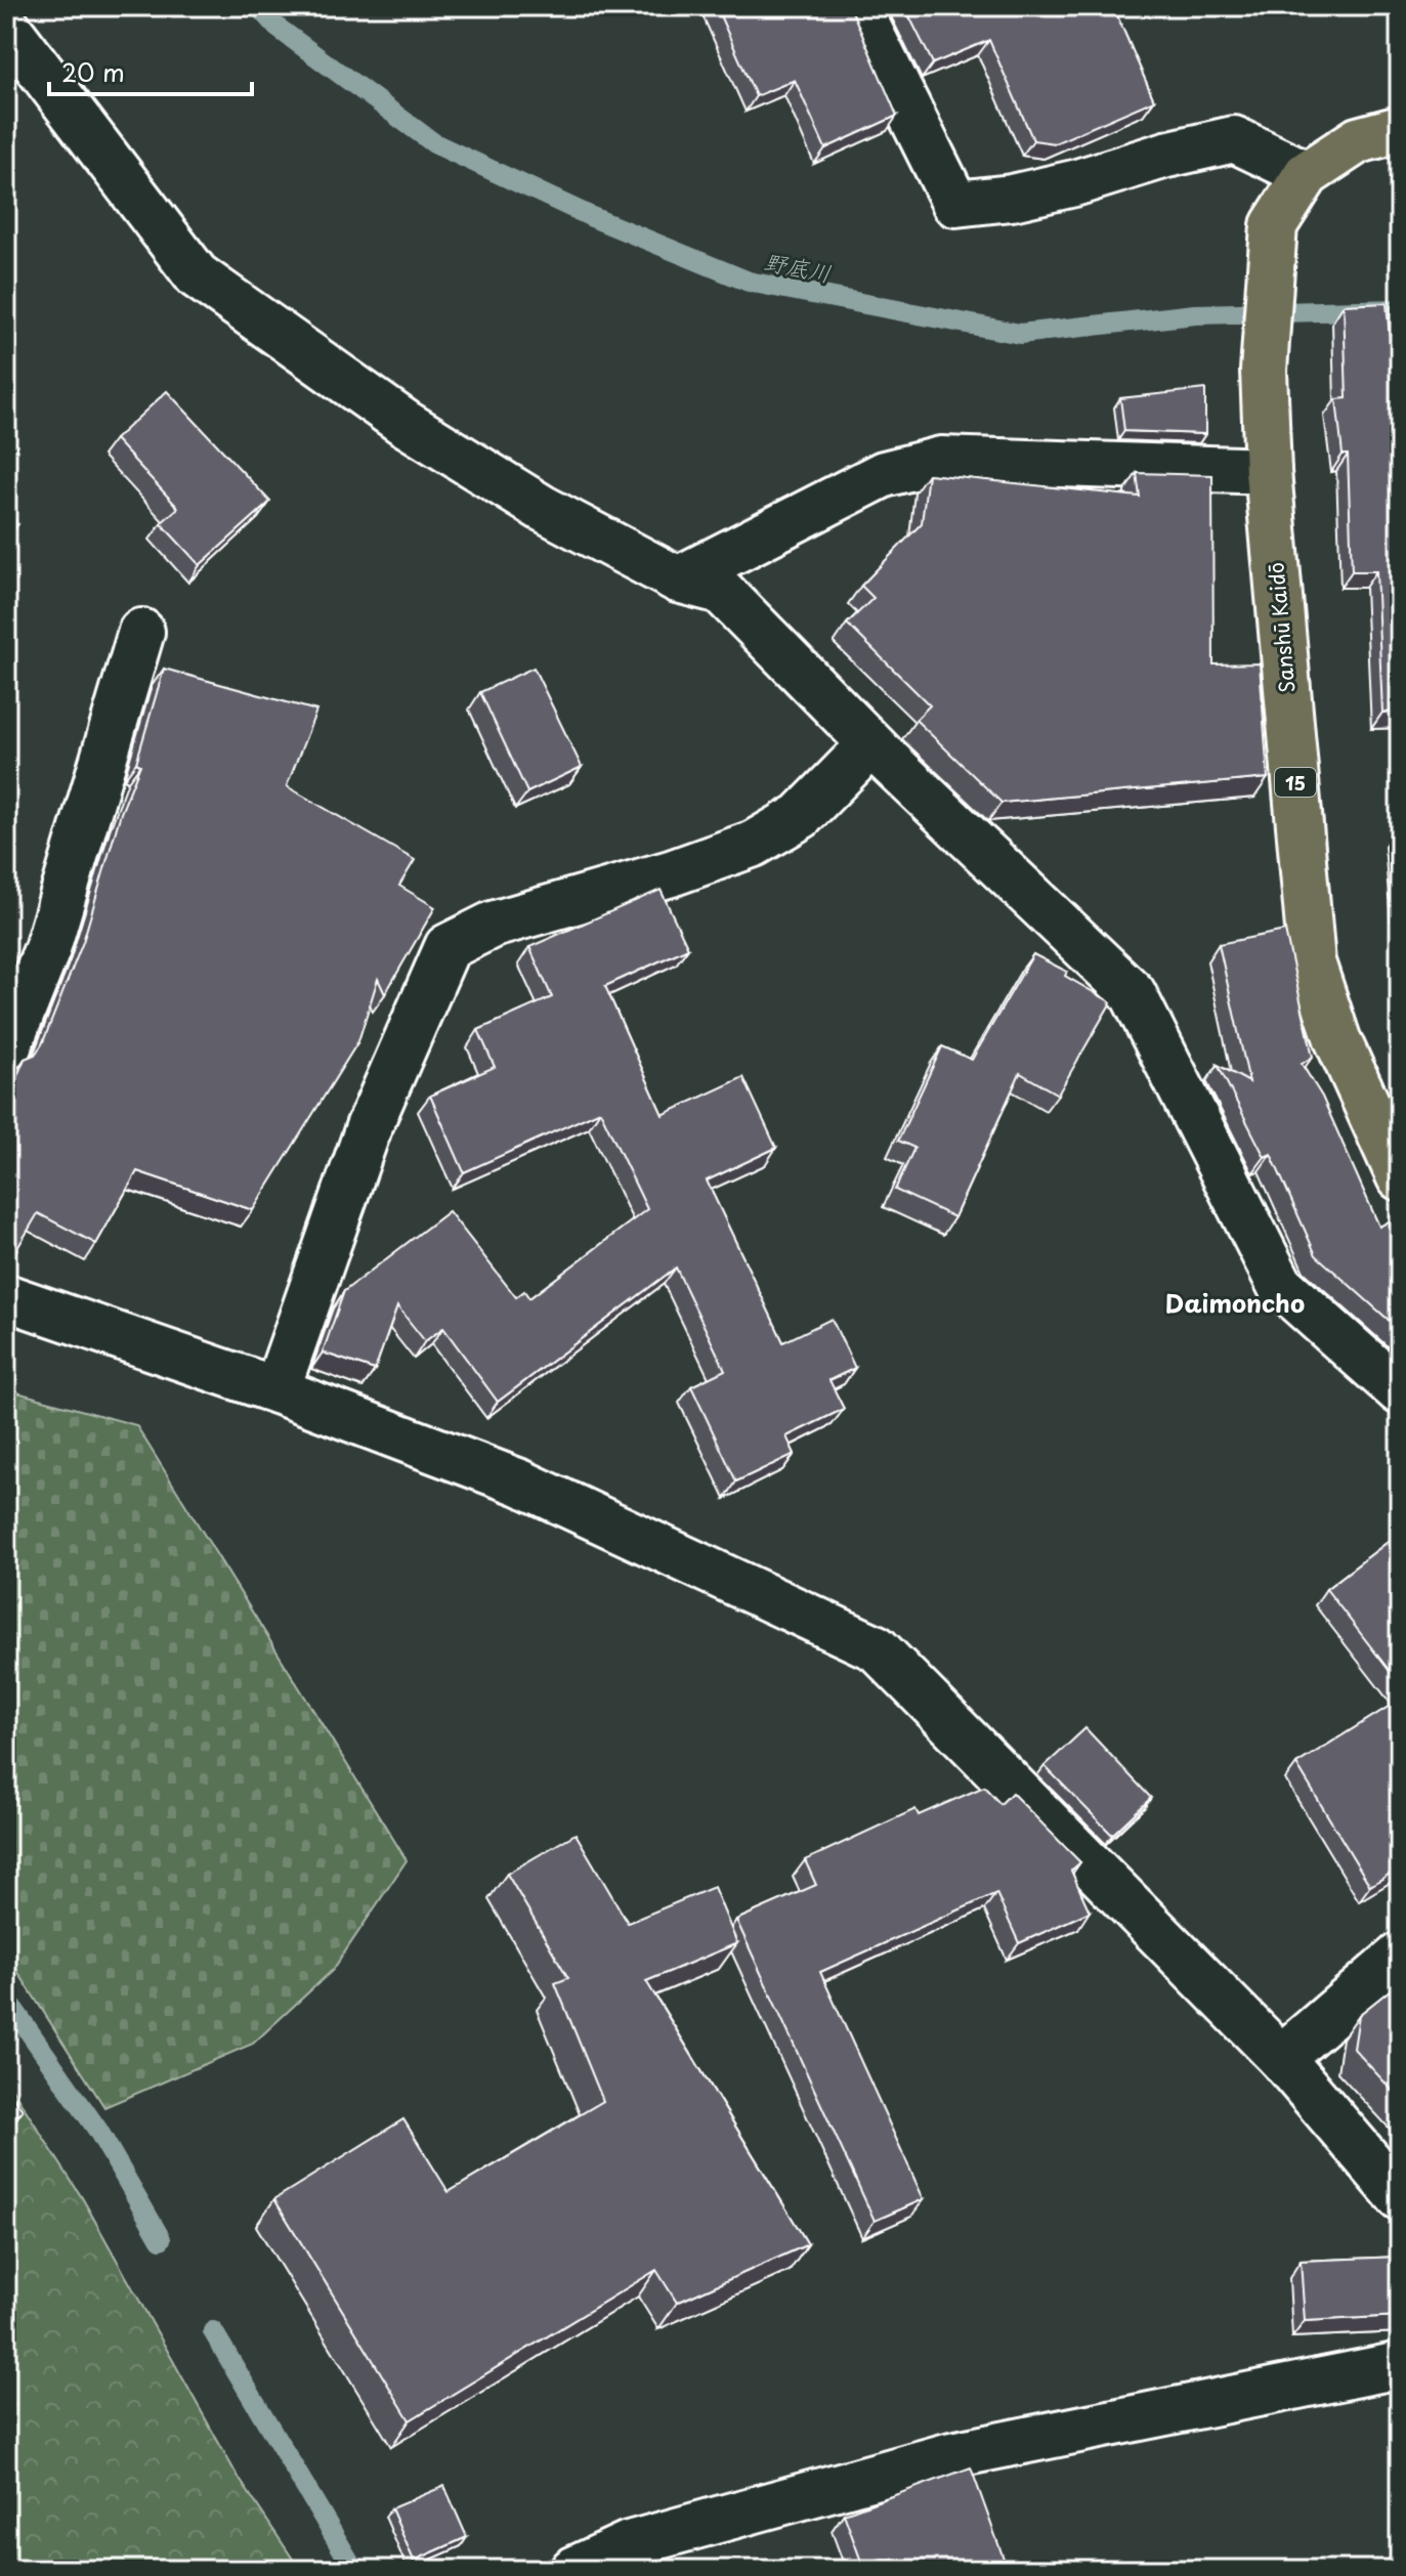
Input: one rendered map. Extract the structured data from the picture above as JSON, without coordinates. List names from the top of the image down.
{
  "streets": {
    "main road": ["Sanshū Kaidō", "15"]
  },
  "districts": ["Daimoncho"],
  "water": ["野底川"],
  "scale_bar": "20 m"
}
